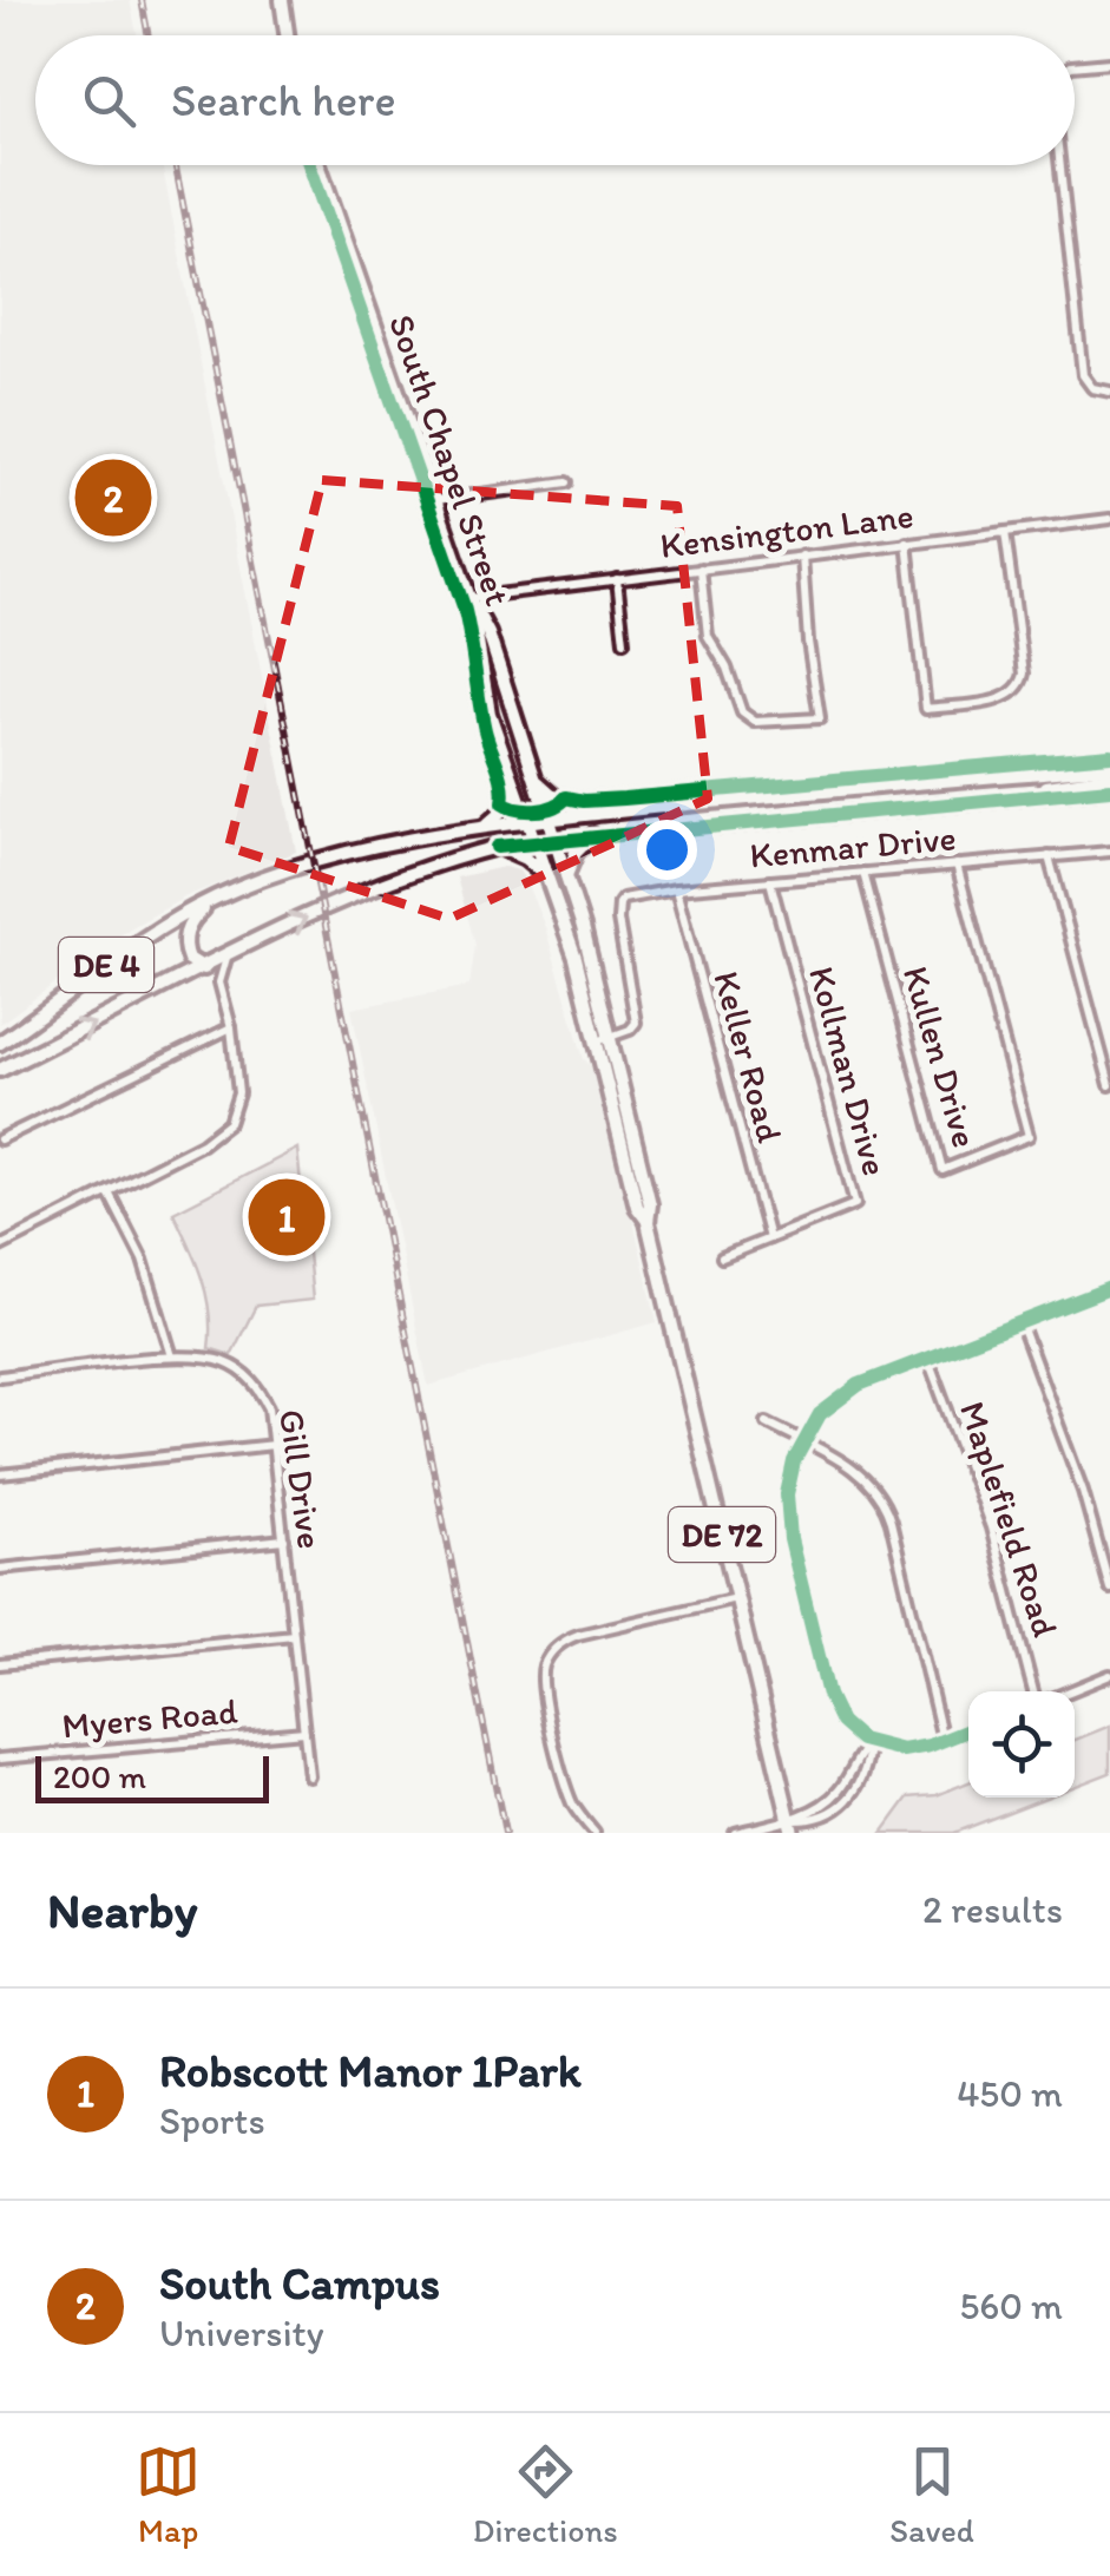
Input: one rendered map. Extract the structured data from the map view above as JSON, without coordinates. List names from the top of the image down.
{
  "streets": {
    "main road": ["South Chapel Street", "DE 4", "DE 72"],
    "street": [
      "Kensington Lane",
      "Kenmar Drive",
      "Keller Road",
      "Kullen Drive",
      "Kollman Drive",
      "Gill Drive",
      "Maplefield Road",
      "Myers Road"
    ]
  },
  "crossings": [
    ["South Chapel Street", "Kensington Lane"],
    ["South Chapel Street", "Kenmar Drive"],
    ["South Chapel Street", "DE 4"],
    ["Kenmar Drive", "Keller Road"],
    ["Kenmar Drive", "Kullen Drive"],
    ["Kenmar Drive", "Kollman Drive"],
    ["Keller Road", "Kollman Drive"],
    ["Gill Drive", "Myers Road"]
  ],
  "scale_bar": "200 m",
  "page": {
    "search": "Search here",
    "pins": ["2", "1"],
    "scale": "200 m",
    "heading": ["Nearby", "2 results"],
    "list": [
      {
        "mark": "1",
        "name": "Robscott Manor 1Park",
        "note": "Sports",
        "value": "450 m"
      },
      {
        "mark": "2",
        "name": "South Campus",
        "note": "University",
        "value": "560 m"
      }
    ],
    "nav": ["Map", "Directions", "Saved"]
  }
}
